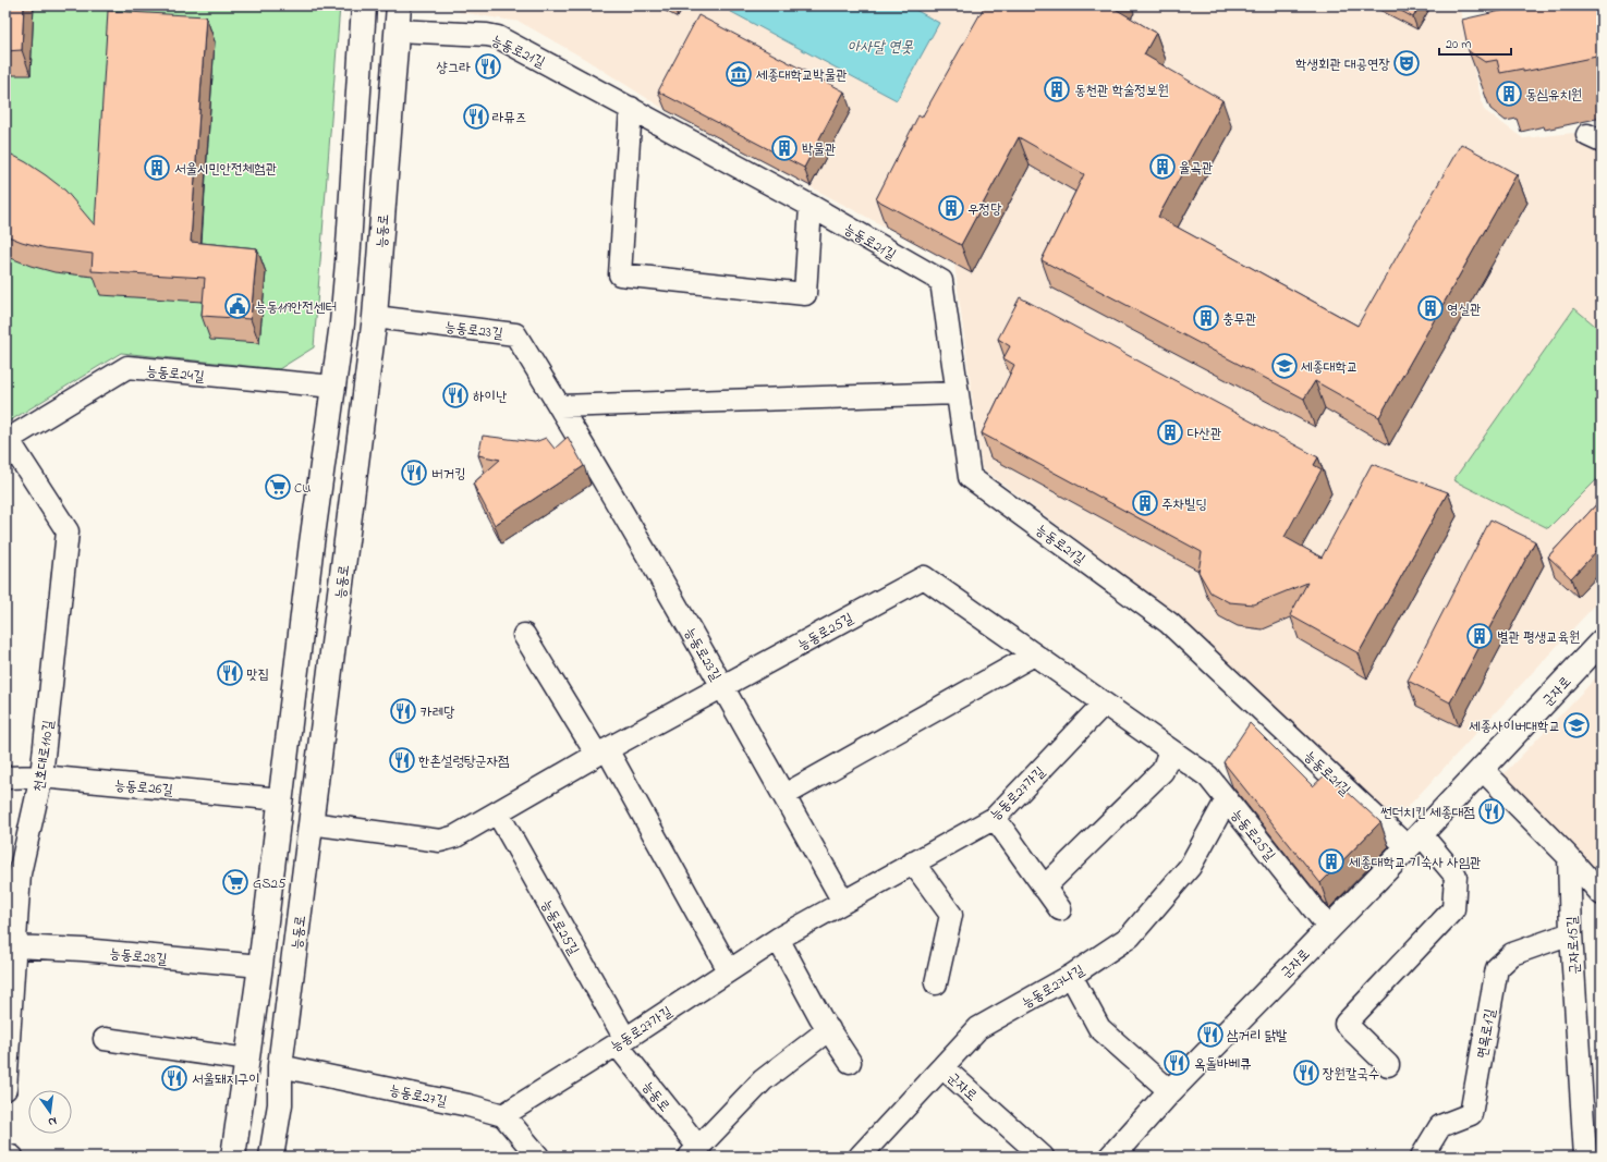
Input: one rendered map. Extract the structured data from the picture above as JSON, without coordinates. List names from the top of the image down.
{
  "streets": {
    "main road": ["능동로", "능동로24길", "군자로"],
    "street": [
      "능동로21길",
      "능동로23길",
      "능동로25길",
      "천호대로110길",
      "능동로26길",
      "능동로27가길",
      "군자로15길",
      "능동로28길",
      "능동로27나길",
      "면목로1길",
      "능동로27길"
    ]
  },
  "crossings": [
    ["능동로21길", "능동로"],
    ["능동로21길", "군자로"],
    ["능동로", "능동로23길"],
    ["능동로", "능동로24길"],
    ["능동로", "능동로25길"],
    ["능동로", "능동로27가길"],
    ["능동로", "능동로27길"],
    ["능동로23길", "능동로25길"],
    ["능동로23길", "능동로27가길"],
    ["능동로24길", "천호대로110길"],
    ["능동로25길", "군자로"],
    ["능동로25길", "능동로27가길"],
    ["능동로25길", "능동로27나길"],
    ["군자로", "능동로27나길"],
    ["천호대로110길", "능동로26길"],
    ["천호대로110길", "능동로28길"],
    ["능동로27가길", "능동로27길"],
    ["군자로15길", "면목로1길"]
  ],
  "water": ["아사달 연못"],
  "places": {
    "theatre": ["학생회관 대공연장"],
    "restaurant": [
      "샹그라",
      "라뮤즈",
      "하이난",
      "버거킹",
      "맛집",
      "카레당",
      "한촌설렁탕군자점",
      "썬더치킨 세종대점",
      "삼거리 닭발",
      "옥돌바베큐",
      "장원칼국수",
      "서울돼지구이"
    ],
    "museum": ["세종대학교박물관"],
    "building": [
      "동천관 학술정보원",
      "동심유치원",
      "박물관",
      "율곡관",
      "서울시민안전체험관",
      "우정당",
      "영실관",
      "충무관",
      "다산관",
      "주차빌딩",
      "별관 평생교육원",
      "세종대학교 기숙사 사임관"
    ],
    "public building": ["능동119안전센터"],
    "school or university": ["세종대학교", "세종사이버대학교"],
    "supermarket": ["CU", "GS25"]
  },
  "scale_bar": "20 m",
  "north": "bottom"
}
